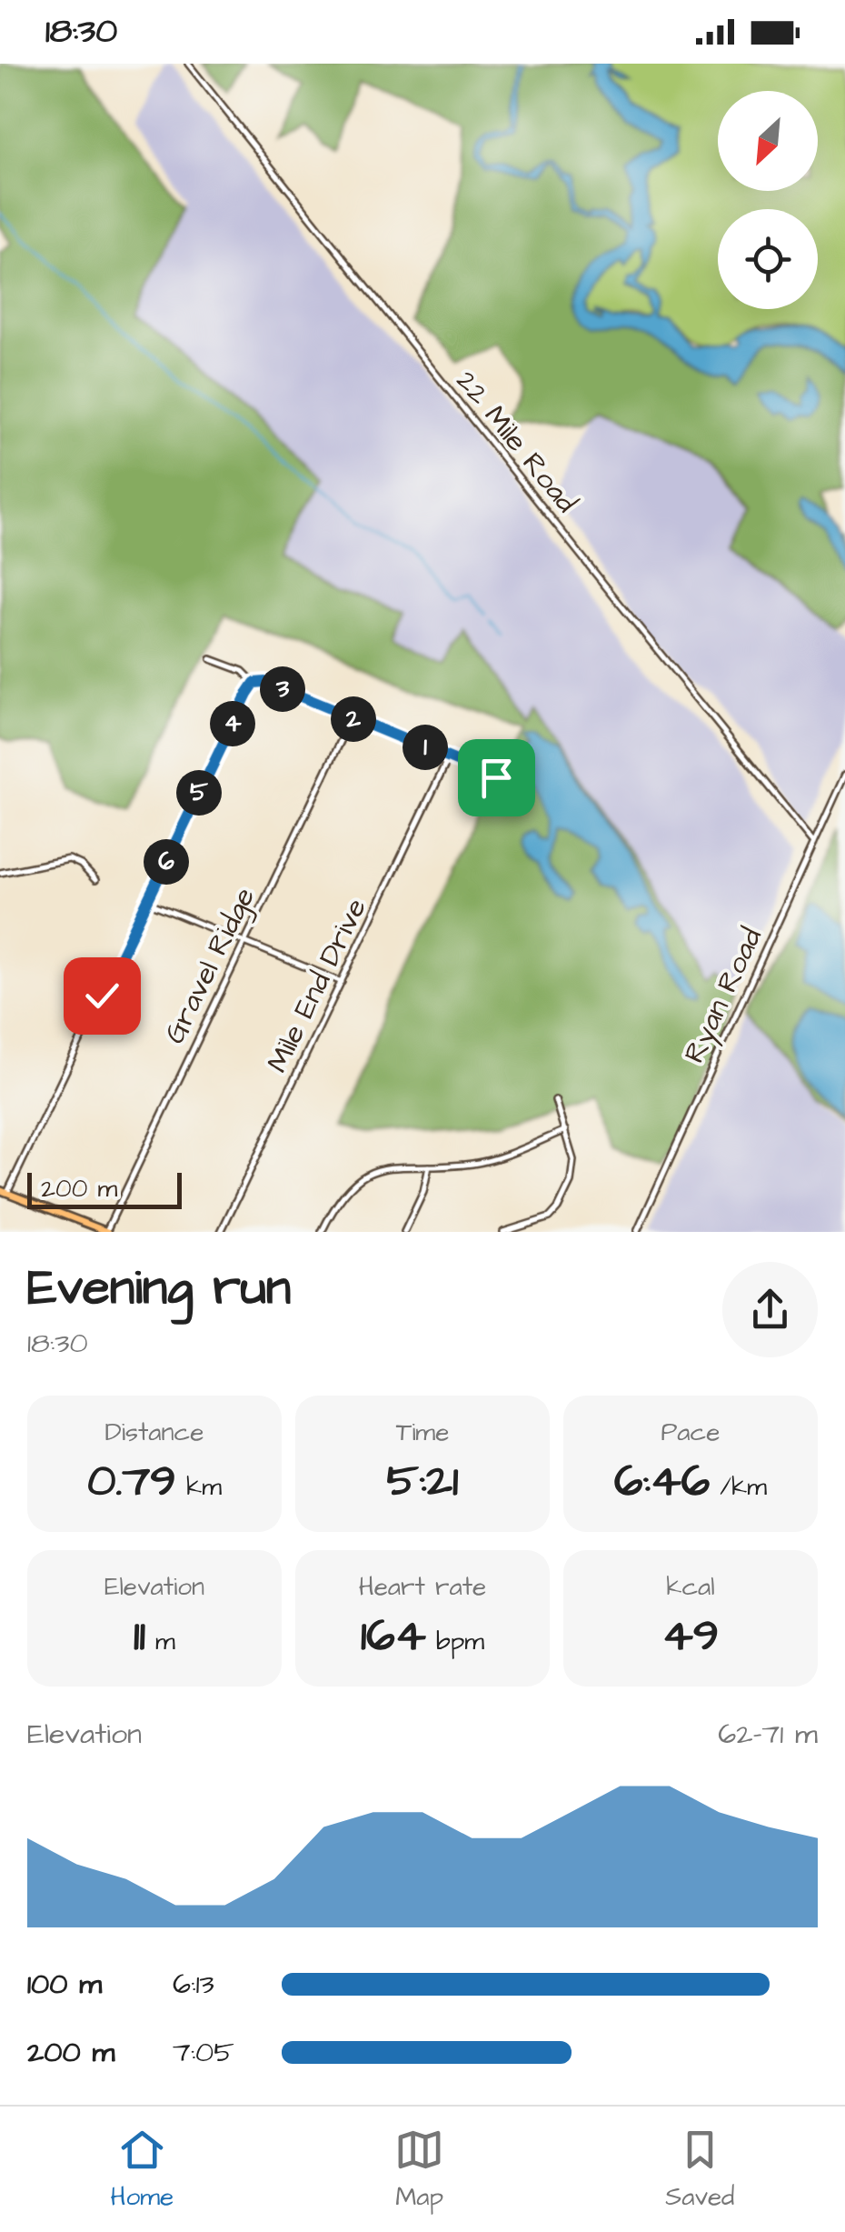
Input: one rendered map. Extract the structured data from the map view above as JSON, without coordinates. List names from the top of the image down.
{
  "streets": {
    "street": [
      "22 Mile Road",
      "Gravel Ridge",
      "Mile End Drive",
      "Ryan Road"
    ]
  },
  "crossings": [
    ["22 Mile Road", "Ryan Road"]
  ],
  "scale_bar": "200 m",
  "north": "bottom left",
  "page": {
    "status": "18:30",
    "pins": [
      "3",
      "2",
      "4",
      "1",
      "5",
      "6"
    ],
    "scale": "200 m",
    "heading": ["Evening run", "18:30"],
    "stats": [
      ["Distance", "0.79 km"],
      ["Time", "5:21"],
      ["Pace", "6:46 /km"],
      ["Elevation", "11 m"],
      ["Heart rate", "164 bpm"],
      ["kcal", "49"]
    ],
    "chart": ["Elevation", "62–71 m"],
    "list": [
      {
        "name": "100 m",
        "note": "6:13"
      },
      {
        "name": "200 m",
        "note": "7:05"
      }
    ],
    "tabs": ["Home", "Map", "Saved"]
  }
}
